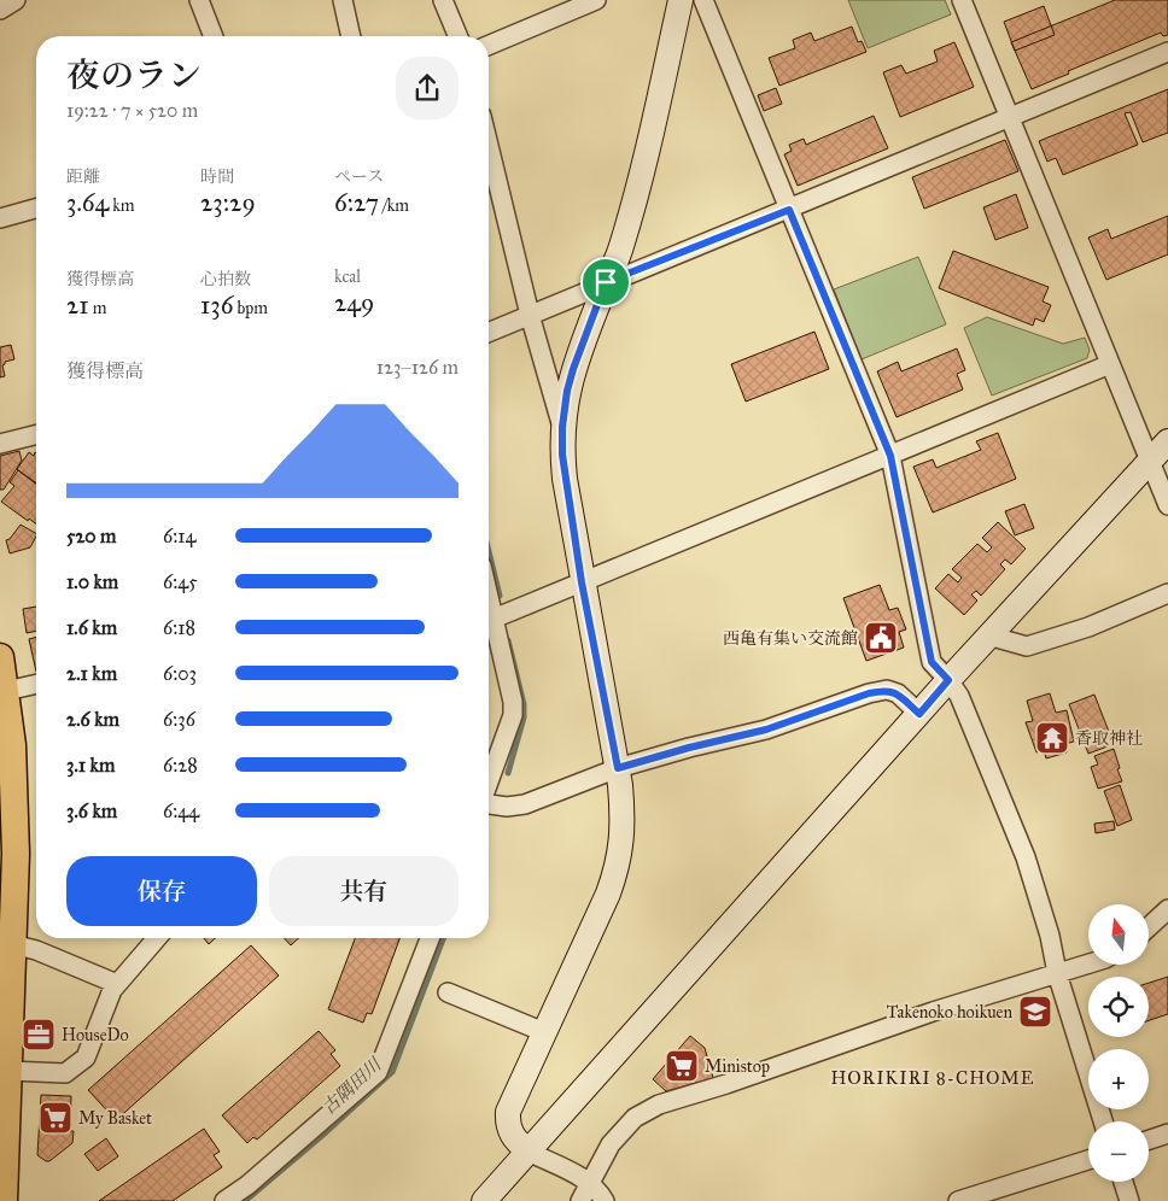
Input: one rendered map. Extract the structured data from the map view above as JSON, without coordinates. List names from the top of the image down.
{
  "districts": ["HORIKIRI 8-CHOME"],
  "water": ["古隅田川"],
  "places": {
    "public building": ["西亀有集い交流館"],
    "temple": ["香取神社"],
    "school or university": ["Takenoko hoikuen"],
    "office": ["HouseDo"],
    "supermarket": ["Ministop", "My Basket"]
  },
  "north": "top",
  "page": {
    "heading": ["夜のラン", "19:22 · 7 × 520 m"],
    "stats": [
      ["距離", "3.64 km"],
      ["時間", "23:29"],
      ["ペース", "6:27 /km"],
      ["獲得標高", "21 m"],
      ["心拍数", "136 bpm"],
      ["kcal", "249"]
    ],
    "chart": ["獲得標高", "123–126 m"],
    "list": [
      {
        "name": "520 m",
        "note": "6:14"
      },
      {
        "name": "1.0 km",
        "note": "6:45"
      },
      {
        "name": "1.6 km",
        "note": "6:18"
      },
      {
        "name": "2.1 km",
        "note": "6:03"
      },
      {
        "name": "2.6 km",
        "note": "6:36"
      },
      {
        "name": "3.1 km",
        "note": "6:28"
      },
      {
        "name": "3.6 km",
        "note": "6:44"
      }
    ],
    "buttons": ["保存", "共有"],
    "map_buttons": ["+", "−"]
  }
}
